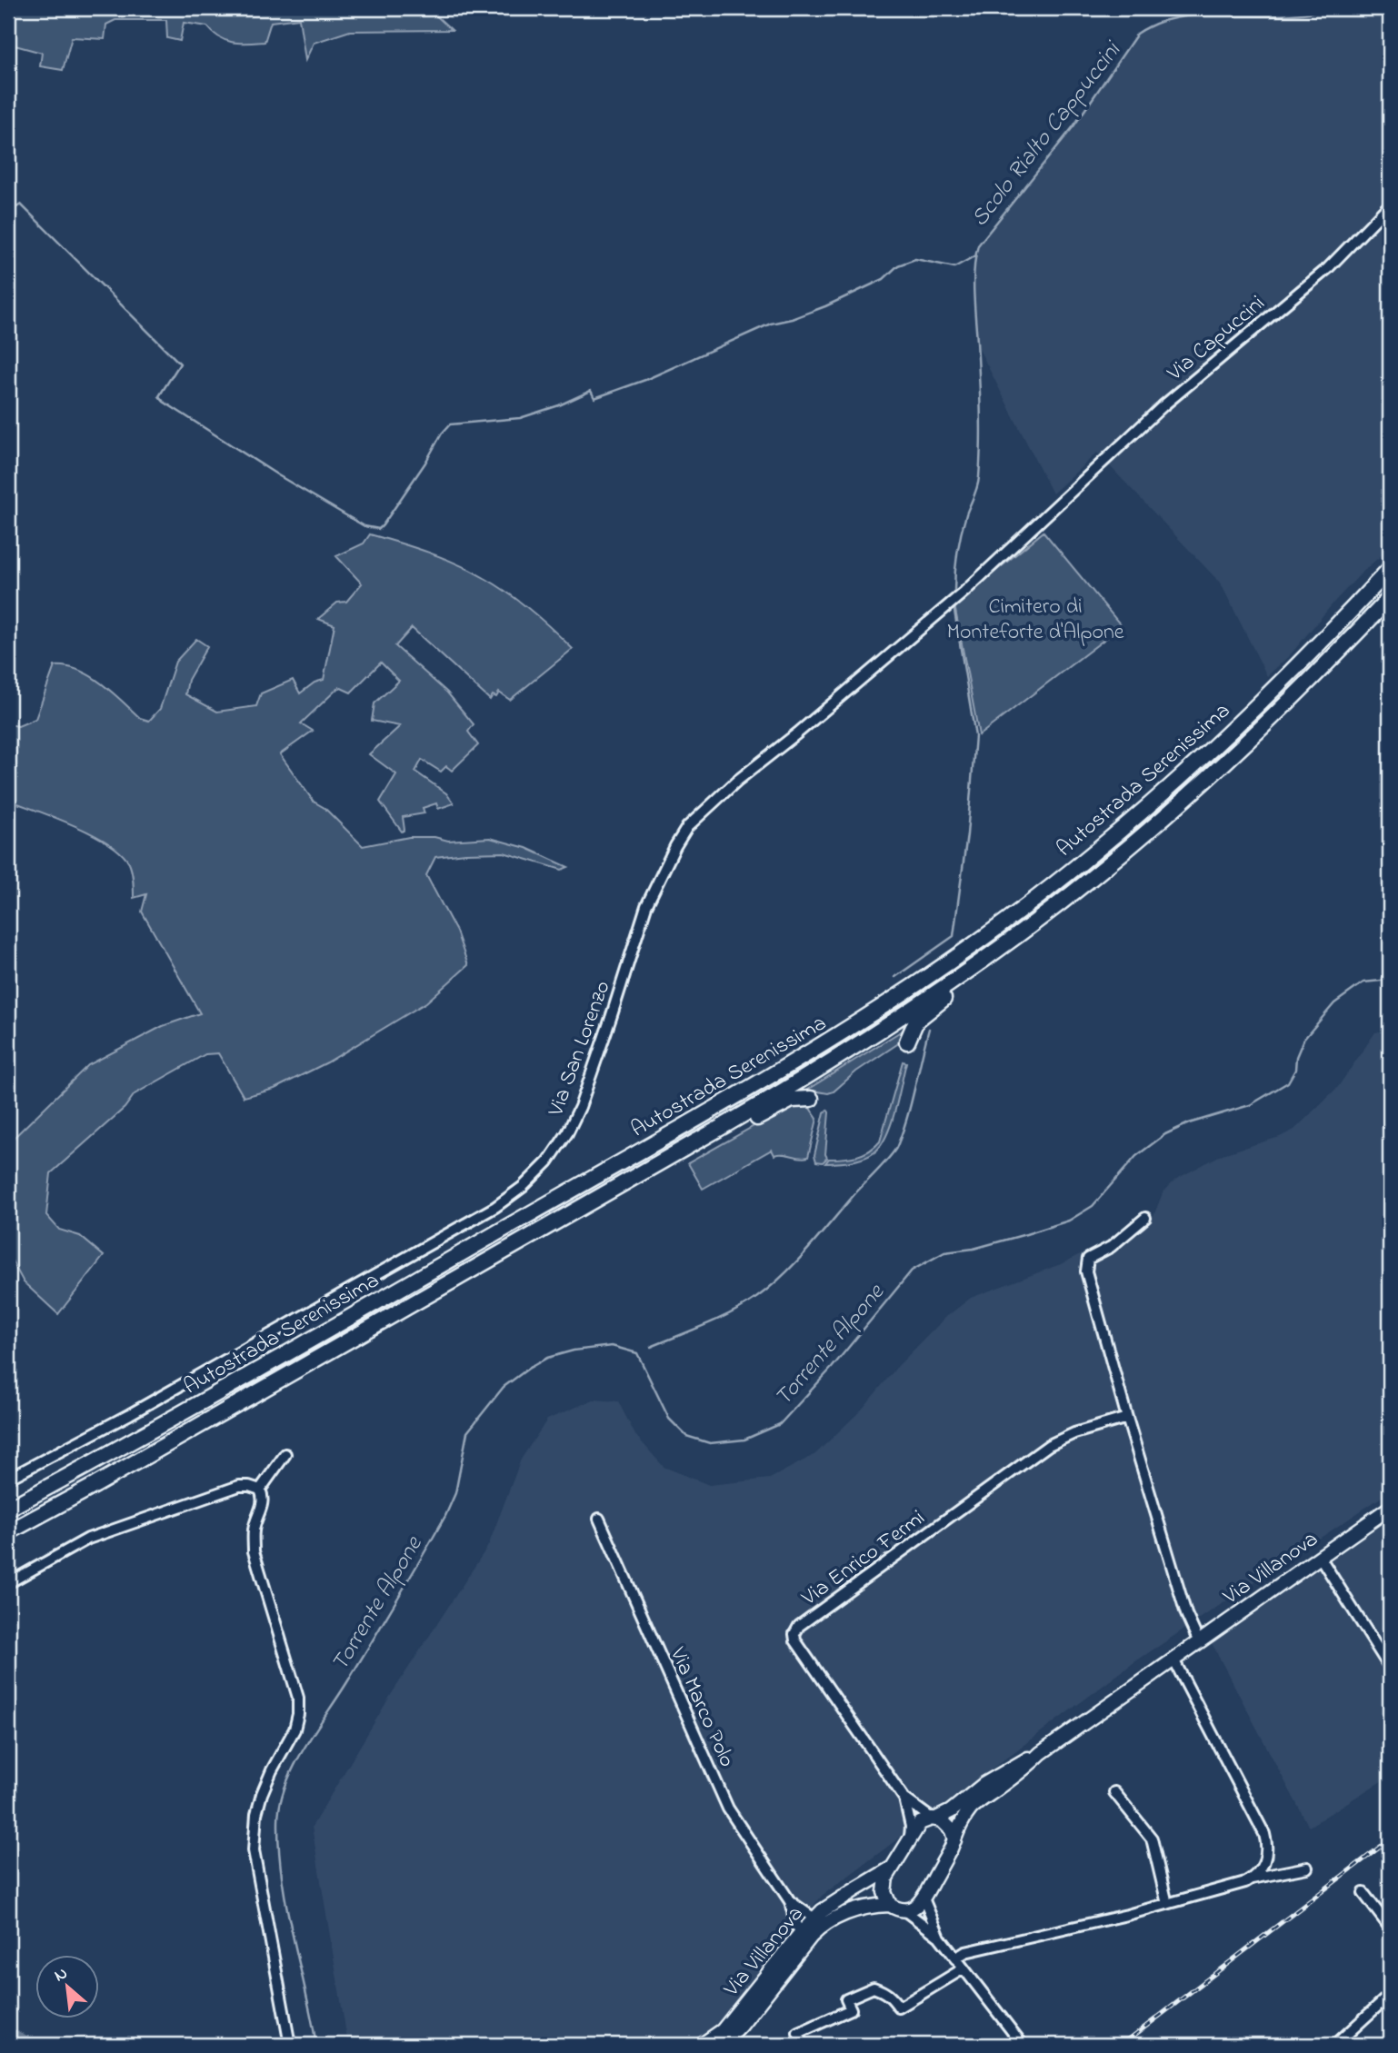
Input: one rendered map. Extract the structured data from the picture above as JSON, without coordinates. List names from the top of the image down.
{
  "streets": {
    "highway": ["Autostrada Serenissima"],
    "main road": ["Via Villanova"],
    "street": [
      "Via Capuccini",
      "Via San Lorenzo",
      "Via Enrico Fermi",
      "Via Marco Polo"
    ]
  },
  "crossings": [
    ["Via Capuccini", "Via San Lorenzo"],
    ["Via Enrico Fermi", "Via Villanova"],
    ["Via Villanova", "Via Marco Polo"]
  ],
  "water": ["Scolo Rialto Cappuccini", "Torrente Alpone"],
  "parks": ["Cimitero di Monteforte d'Alpone"],
  "north": "top left"
}
